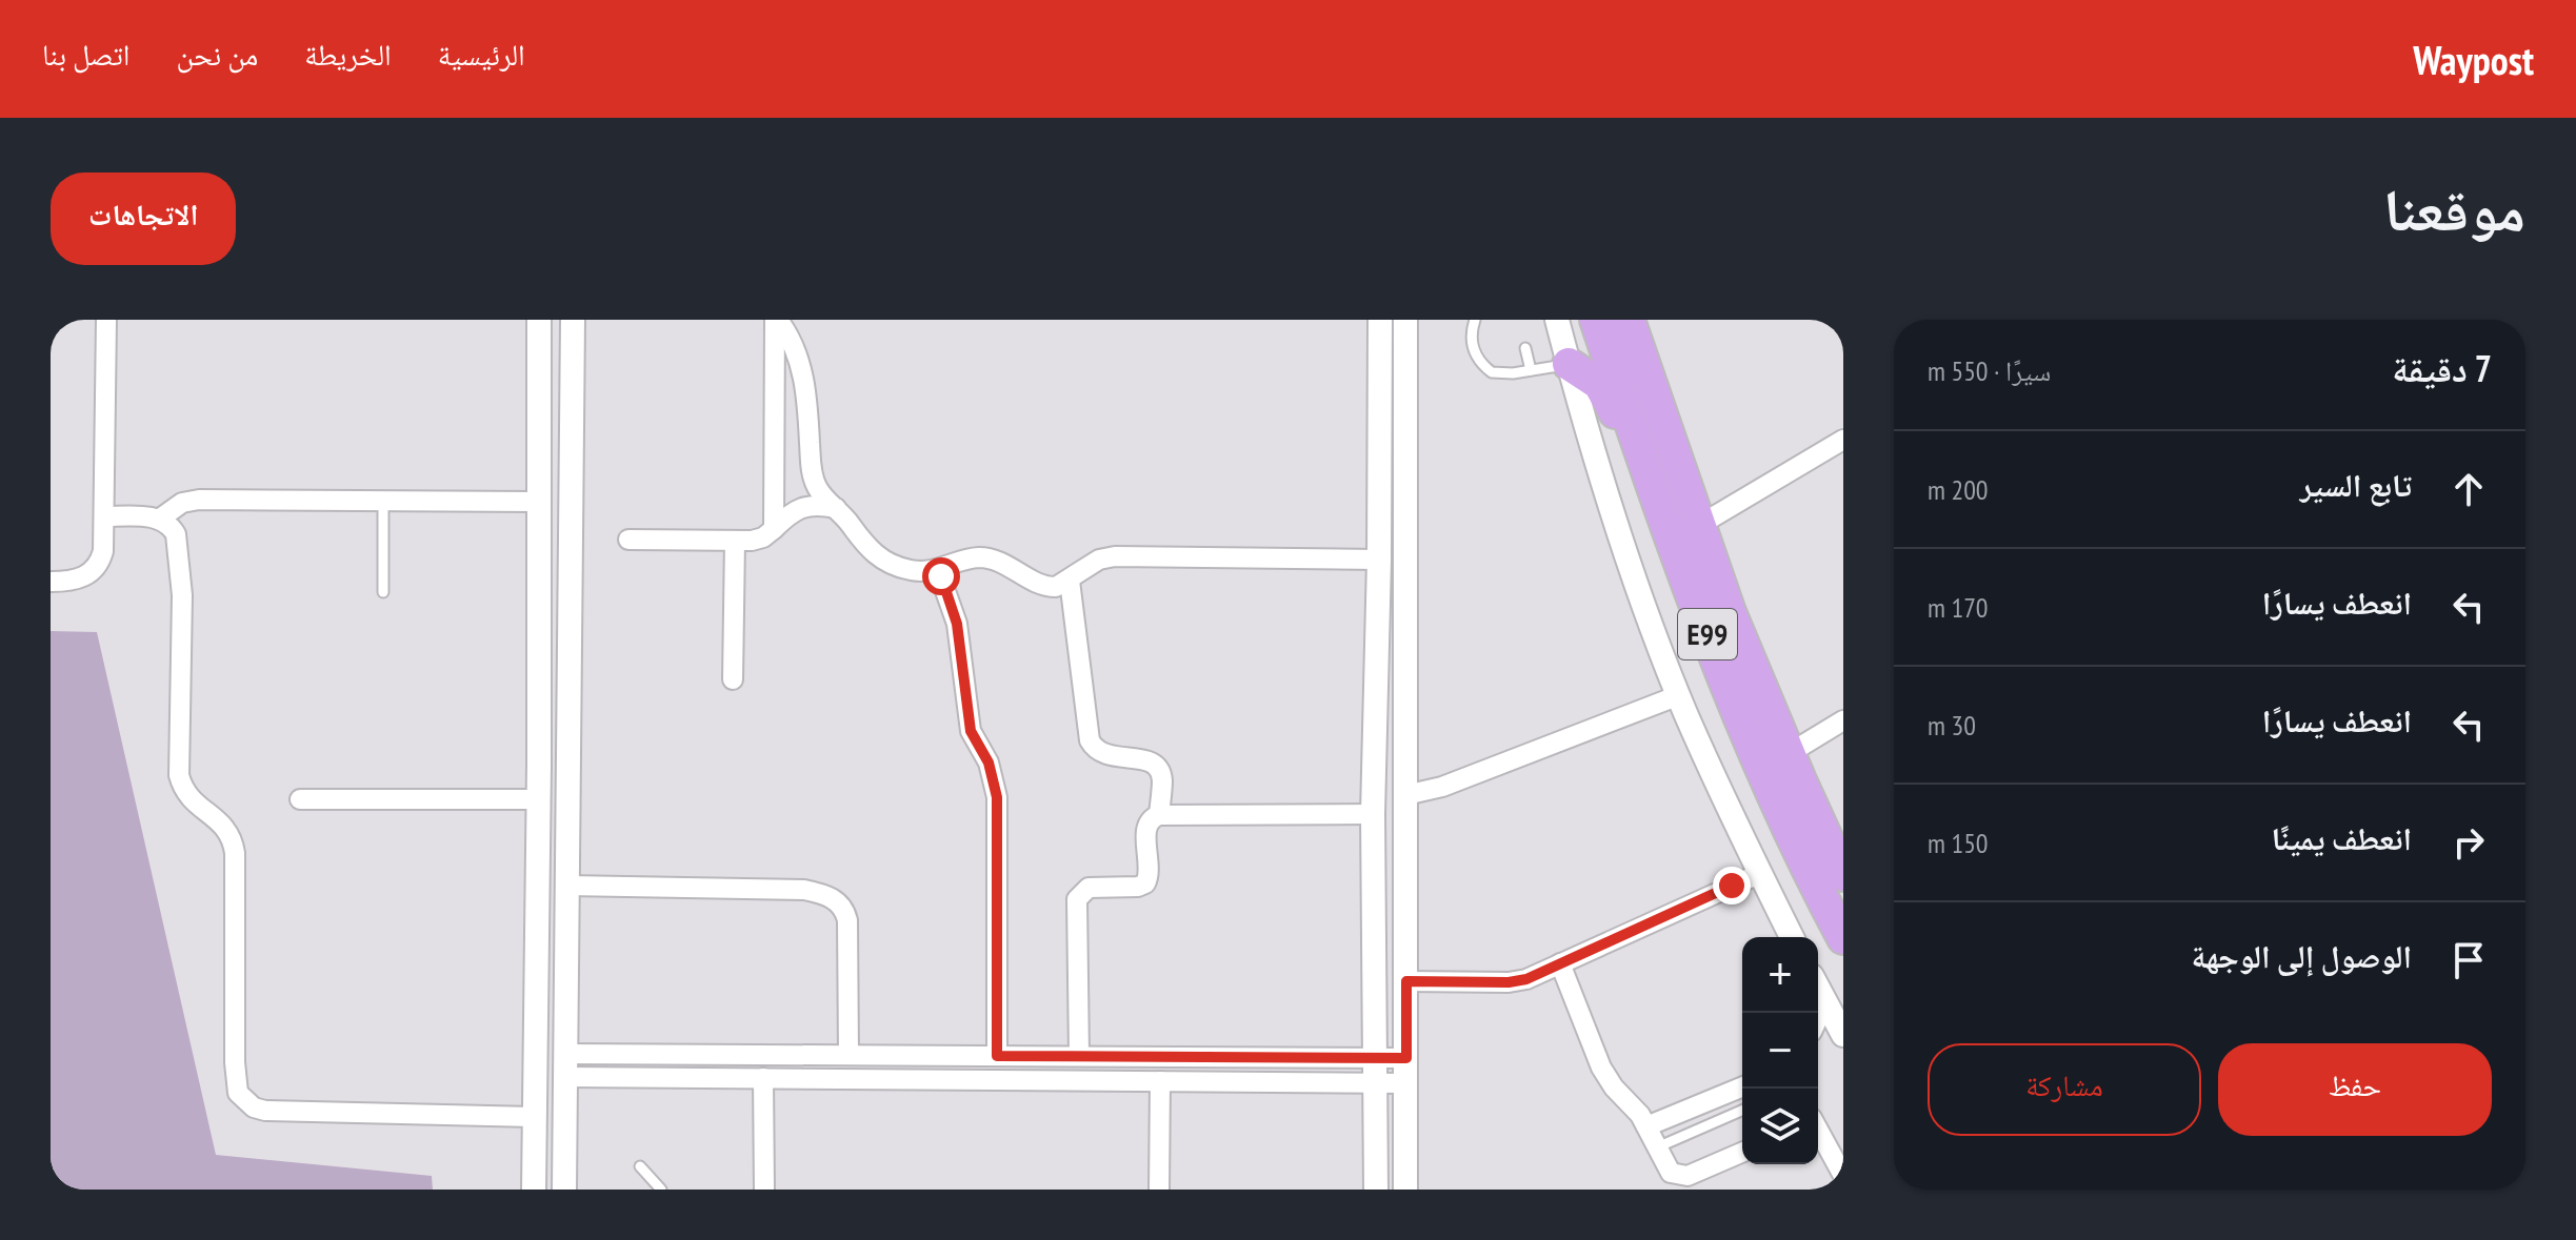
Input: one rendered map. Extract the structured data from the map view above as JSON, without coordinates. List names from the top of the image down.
{
  "streets": {
    "highway": ["E99"]
  },
  "page": {
    "header": "Waypost",
    "nav": [
      "الرئيسية",
      "الخريطة",
      "من نحن",
      "اتصل بنا"
    ],
    "title": "موقعنا",
    "buttons": [
      "الاتجاهات",
      ["حفظ", "مشاركة"]
    ],
    "heading": ["7 دقيقة", "سيرًا · 550 m"],
    "list": [
      ["تابع السير", "200 m"],
      ["انعطف يسارًا", "170 m"],
      ["انعطف يسارًا", "30 m"],
      ["انعطف يمينًا", "150 m"],
      "الوصول إلى الوجهة"
    ],
    "map_buttons": ["+", "−"]
  }
}
